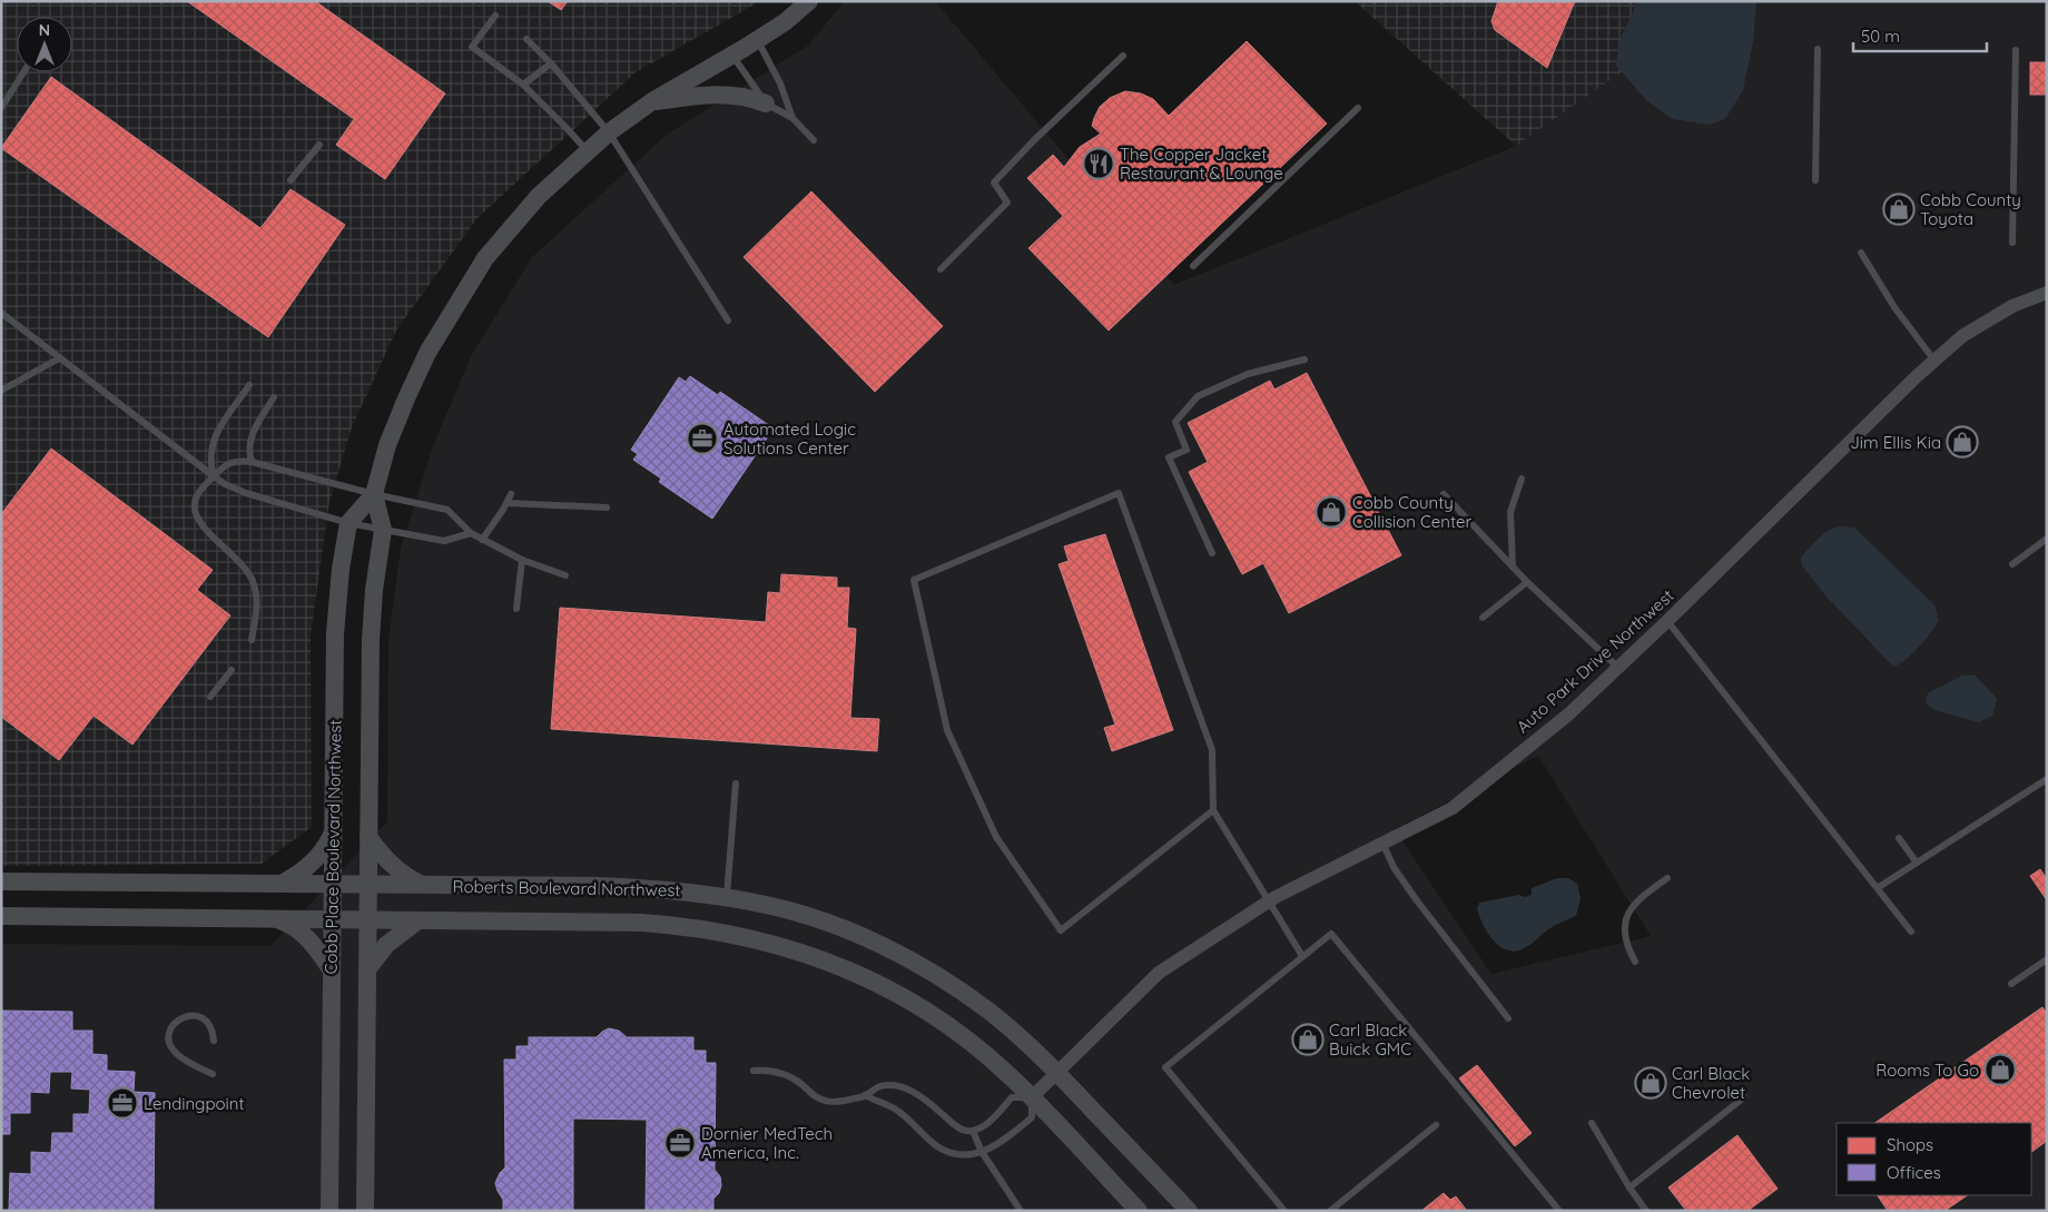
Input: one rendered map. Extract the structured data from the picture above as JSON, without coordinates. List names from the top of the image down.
{
  "streets": {
    "street": ["Auto Park Drive Northwest", "Cobb Place Boulevard Northwest", "Roberts Boulevard Northwest"]
  },
  "crossings": [
    ["Auto Park Drive Northwest", "Roberts Boulevard Northwest"],
    ["Cobb Place Boulevard Northwest", "Roberts Boulevard Northwest"]
  ],
  "places": {
    "restaurant": ["The Copper Jacket Restaurant & Lounge"],
    "shop": [
      "Cobb County Toyota",
      "Jim Ellis Kia",
      "Cobb County Collision Center",
      "Carl Black Buick GMC",
      "Rooms To Go",
      "Carl Black Chevrolet"
    ],
    "office": ["Automated Logic Solutions Center", "Lendingpoint", "Dornier MedTech America, Inc."]
  },
  "legend": ["Shops", "Offices"],
  "scale_bar": "50 m",
  "north": "top"
}
